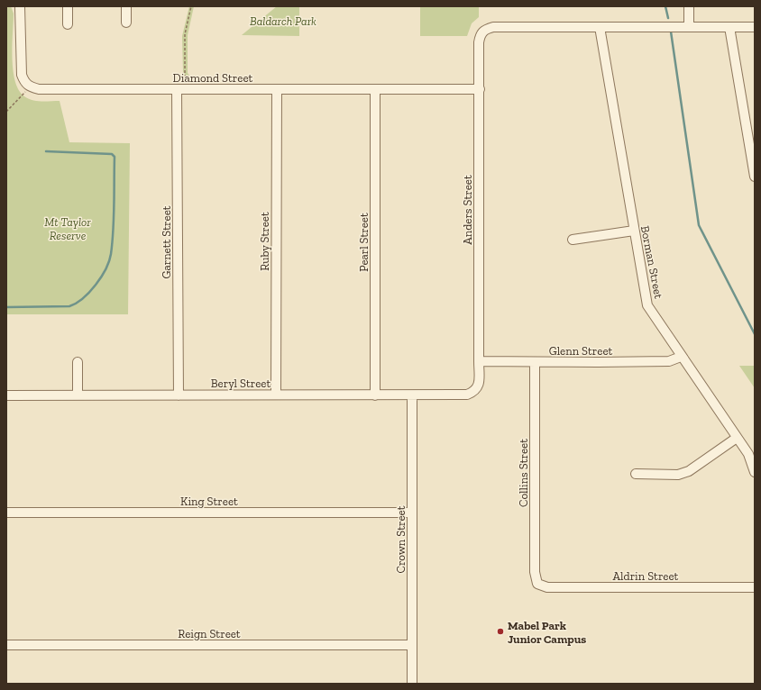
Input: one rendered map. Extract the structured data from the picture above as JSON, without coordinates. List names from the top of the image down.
{
  "streets": {
    "street": [
      "Diamond Street",
      "Anders Street",
      "Ruby Street",
      "Garnett Street",
      "Pearl Street",
      "Borman Street",
      "Glenn Street",
      "Beryl Street",
      "Collins Street",
      "King Street",
      "Crown Street",
      "Aldrin Street",
      "Reign Street"
    ]
  },
  "crossings": [
    ["Diamond Street", "Anders Street"],
    ["Diamond Street", "Ruby Street"],
    ["Diamond Street", "Garnett Street"],
    ["Diamond Street", "Pearl Street"],
    ["Anders Street", "Borman Street"],
    ["Anders Street", "Glenn Street"],
    ["Anders Street", "Beryl Street"],
    ["Ruby Street", "Beryl Street"],
    ["Garnett Street", "Beryl Street"],
    ["Pearl Street", "Beryl Street"],
    ["Borman Street", "Glenn Street"],
    ["Glenn Street", "Collins Street"],
    ["Beryl Street", "Crown Street"],
    ["Collins Street", "Aldrin Street"],
    ["King Street", "Crown Street"],
    ["Crown Street", "Reign Street"]
  ],
  "parks": ["Baldarch Park", "Mt Taylor Reserve"],
  "places": ["Mabel Park Junior Campus"]
}
